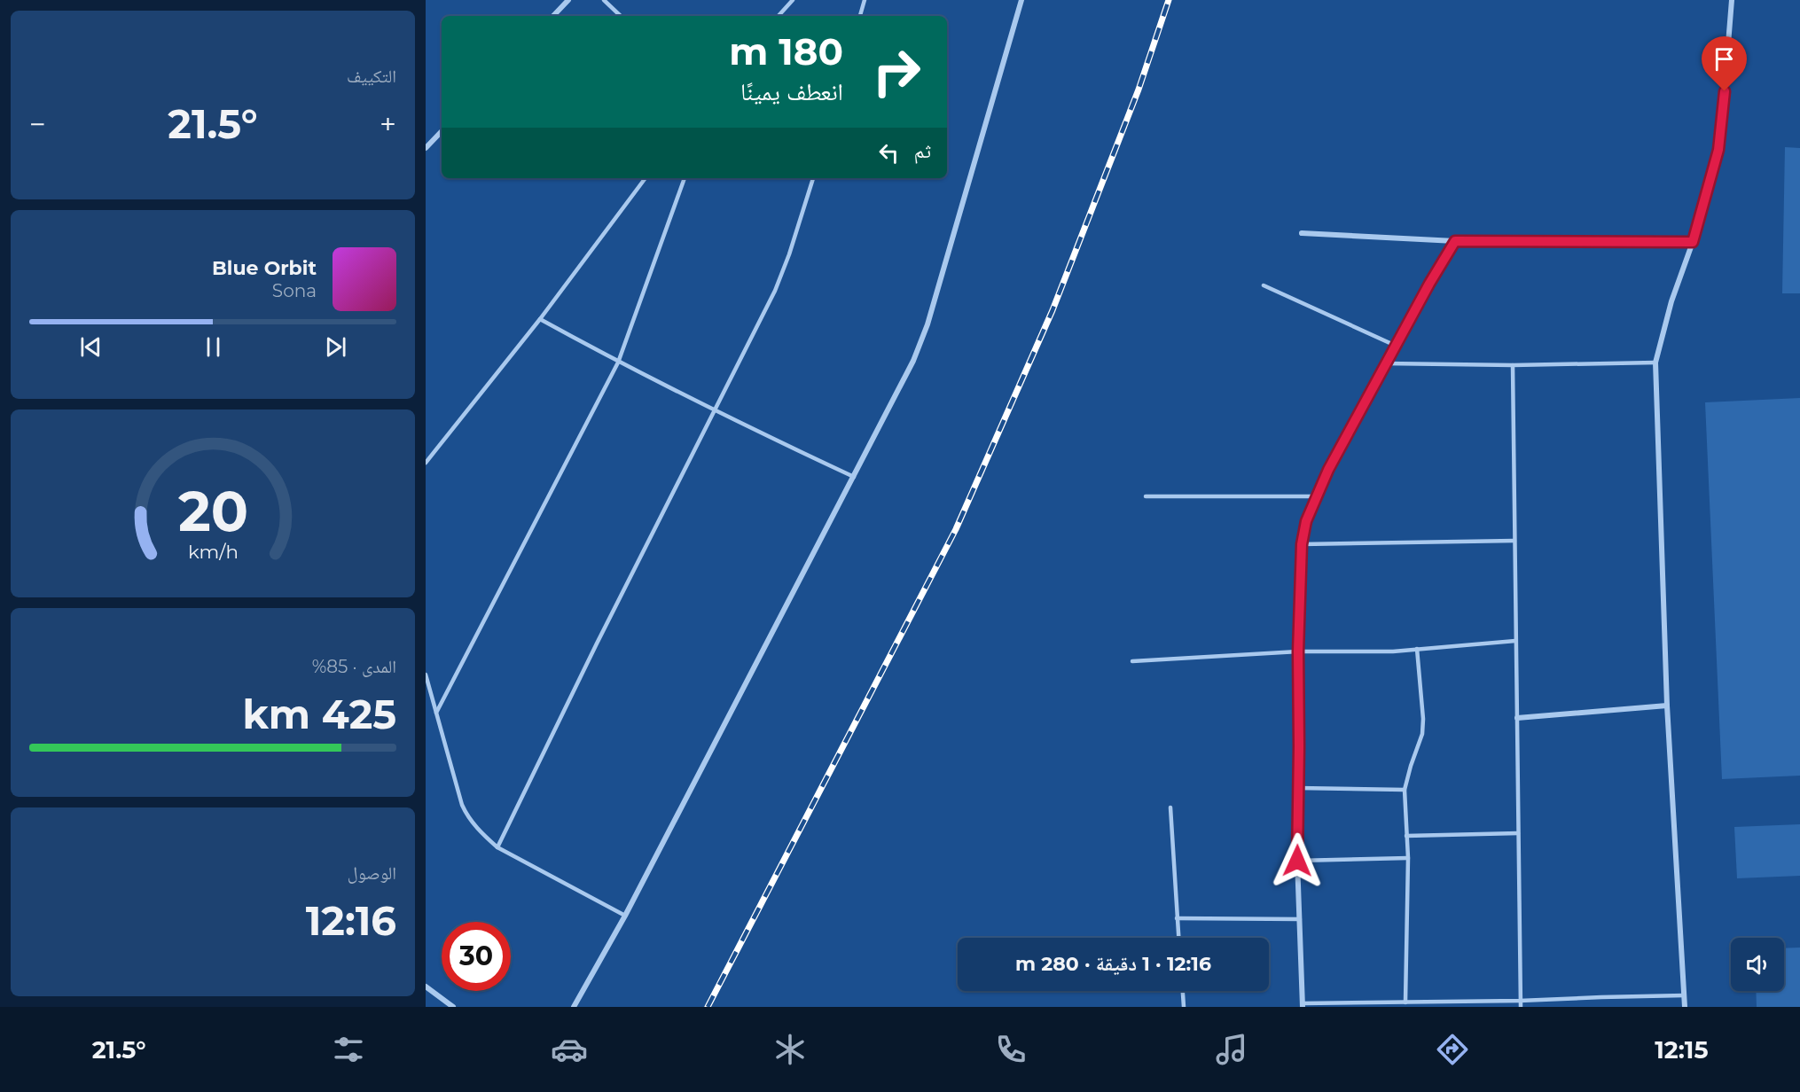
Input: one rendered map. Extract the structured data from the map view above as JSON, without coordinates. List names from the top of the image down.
{
  "page": {
    "tile": [
      "التكييف",
      ["المدى · 85%", "425 km"],
      ["الوصول", "12:16"]
    ],
    "turn": ["180 m", "انعطف يمينًا"],
    "heat": ["−", "21.5°", "+"],
    "then": "ثم",
    "song": ["Blue Orbit", "Sona"],
    "limit": "30",
    "trip": "12:16 · 1 دقيقة · 280 m",
    "tabs": ["12:15", "21.5°"],
    "gauge": ["20", "km/h"]
  }
}
